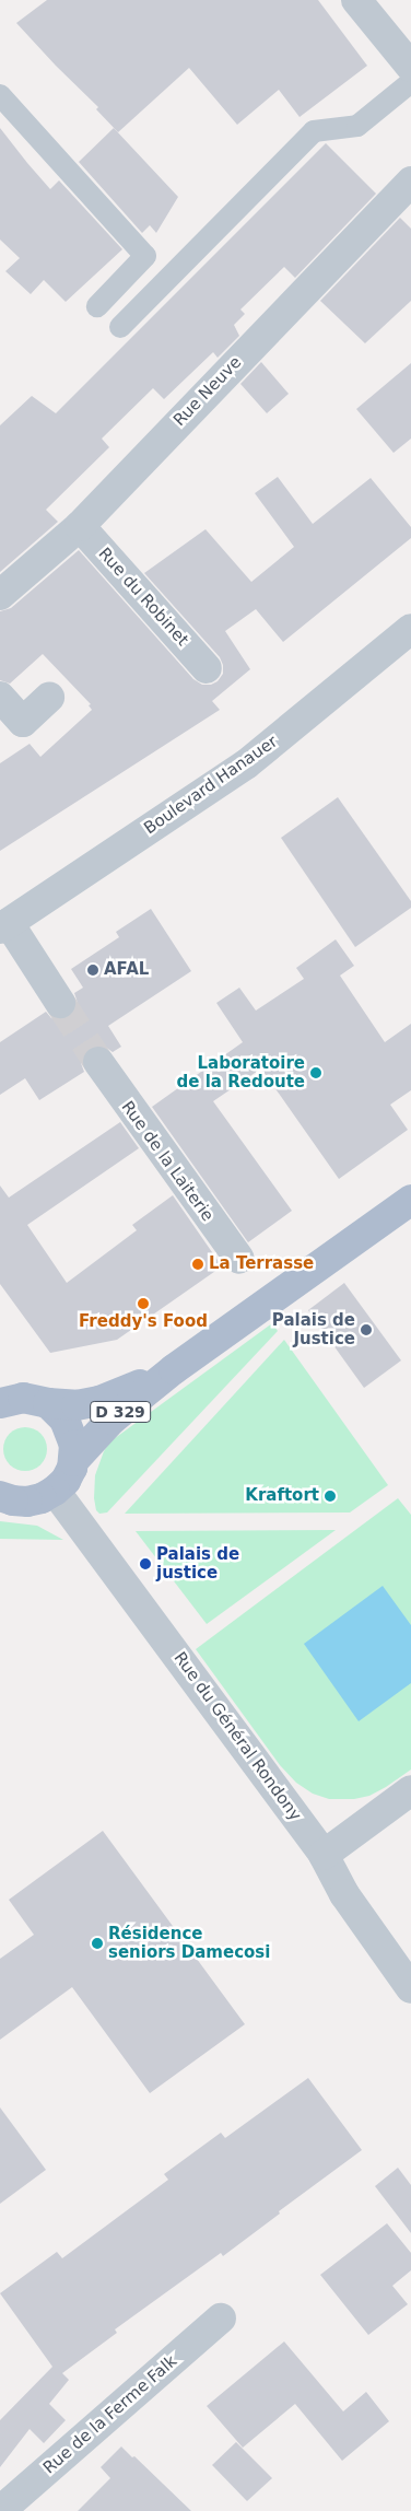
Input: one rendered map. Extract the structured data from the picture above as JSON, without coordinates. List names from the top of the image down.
{
  "streets": {
    "main road": ["D 329"],
    "street": [
      "Rue Neuve",
      "Rue du Robinet",
      "Boulevard Hanauer",
      "Rue de la Laiterie",
      "Rue du Général Rondony",
      "Rue de la Ferme Falk"
    ]
  },
  "crossings": [
    ["Rue Neuve", "Rue du Robinet"]
  ],
  "places": [
    "AFAL",
    "Laboratoire de la Redoute",
    "La Terrasse",
    "Freddy's Food",
    "Palais de Justice",
    "Kraftort",
    "Palais de justice",
    "Résidence seniors Damecosi"
  ]
}
